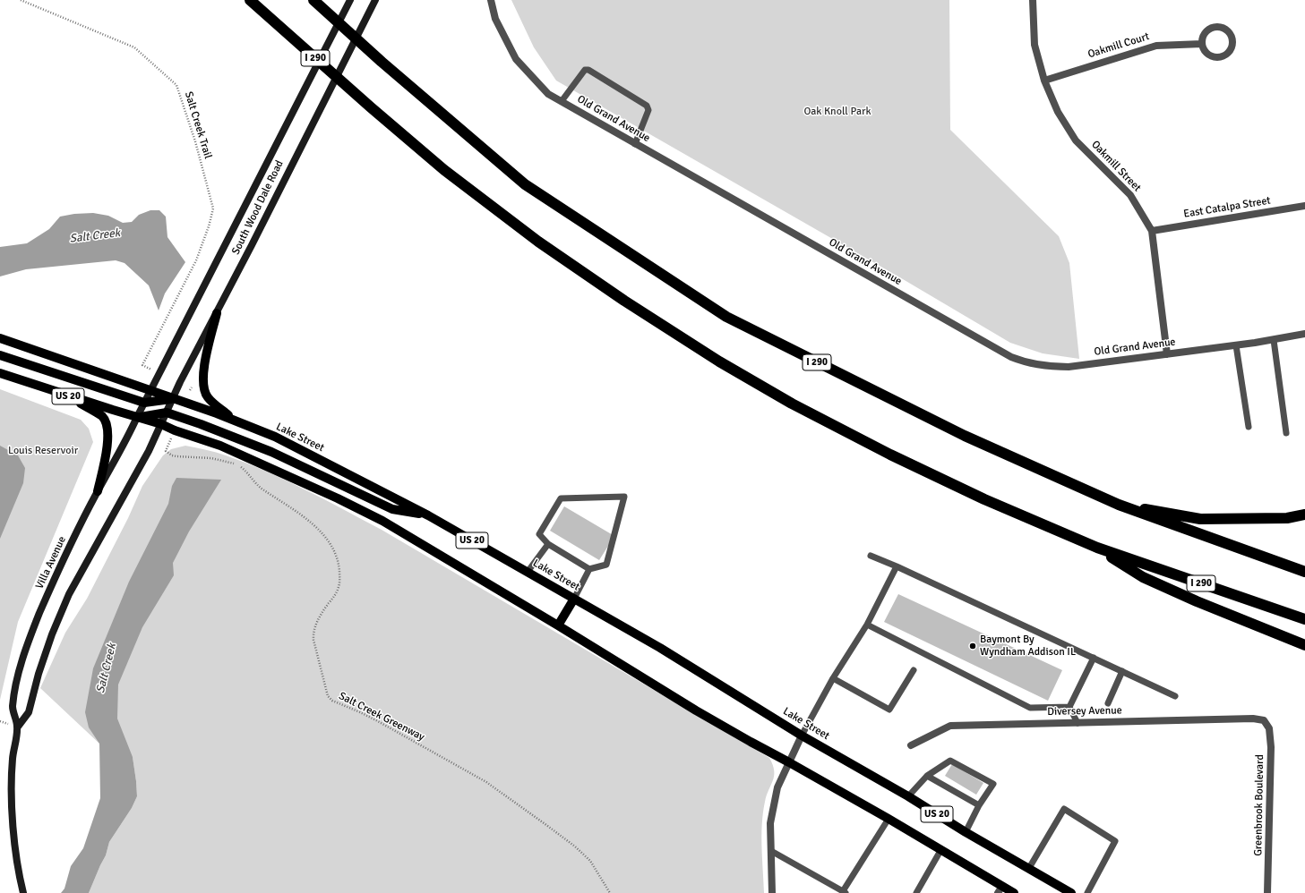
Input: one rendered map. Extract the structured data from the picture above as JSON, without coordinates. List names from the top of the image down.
{
  "streets": {
    "highway": ["I 290"],
    "main road": [
      "South Wood Dale Road",
      "US 20",
      "Lake Street",
      "Villa Avenue"
    ],
    "street": [
      "Oakmill Court",
      "Old Grand Avenue",
      "Oakmill Street",
      "East Catalpa Street",
      "Diversey Avenue",
      "Greenbrook Boulevard"
    ],
    "path": ["Salt Creek Trail", "Salt Creek Greenway"]
  },
  "crossings": [
    ["Oakmill Court", "Oakmill Street"],
    ["Old Grand Avenue", "Oakmill Street"],
    ["Oakmill Street", "East Catalpa Street"],
    ["South Wood Dale Road", "US 20"],
    ["South Wood Dale Road", "Lake Street"],
    ["South Wood Dale Road", "Villa Avenue"],
    ["US 20", "Villa Avenue"],
    ["Diversey Avenue", "Greenbrook Boulevard"]
  ],
  "water": ["Salt Creek"],
  "parks": ["Oak Knoll Park", "Louis Reservoir"],
  "places": ["Baymont By Wyndham Addison IL"]
}
